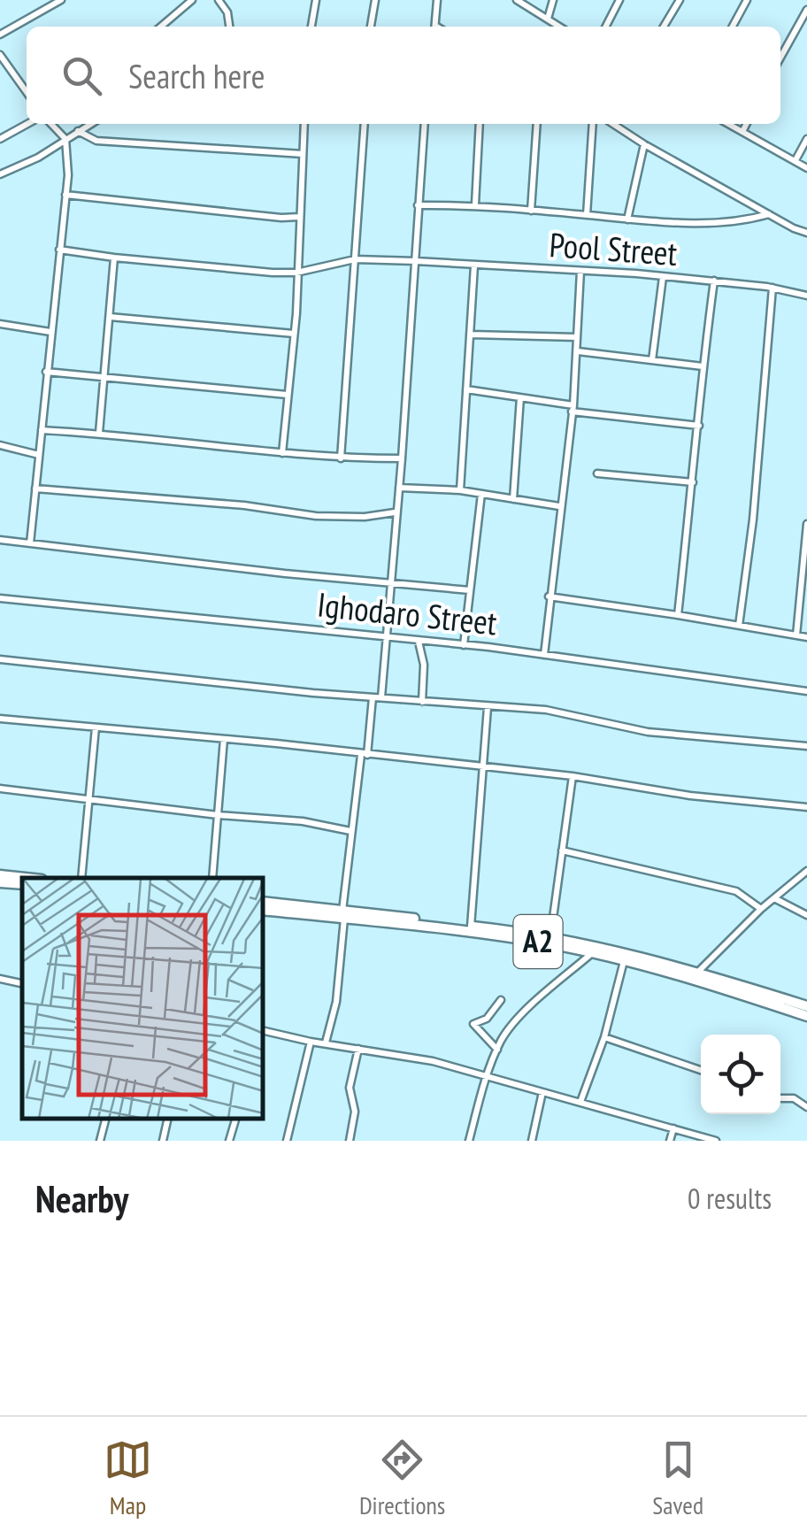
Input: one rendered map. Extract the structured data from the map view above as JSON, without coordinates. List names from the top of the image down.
{
  "streets": {
    "highway": ["A2"],
    "street": ["Pool Street", "Ighodaro Street"]
  },
  "page": {
    "search": "Search here",
    "heading": ["Nearby", "0 results"],
    "nav": ["Map", "Directions", "Saved"]
  }
}
